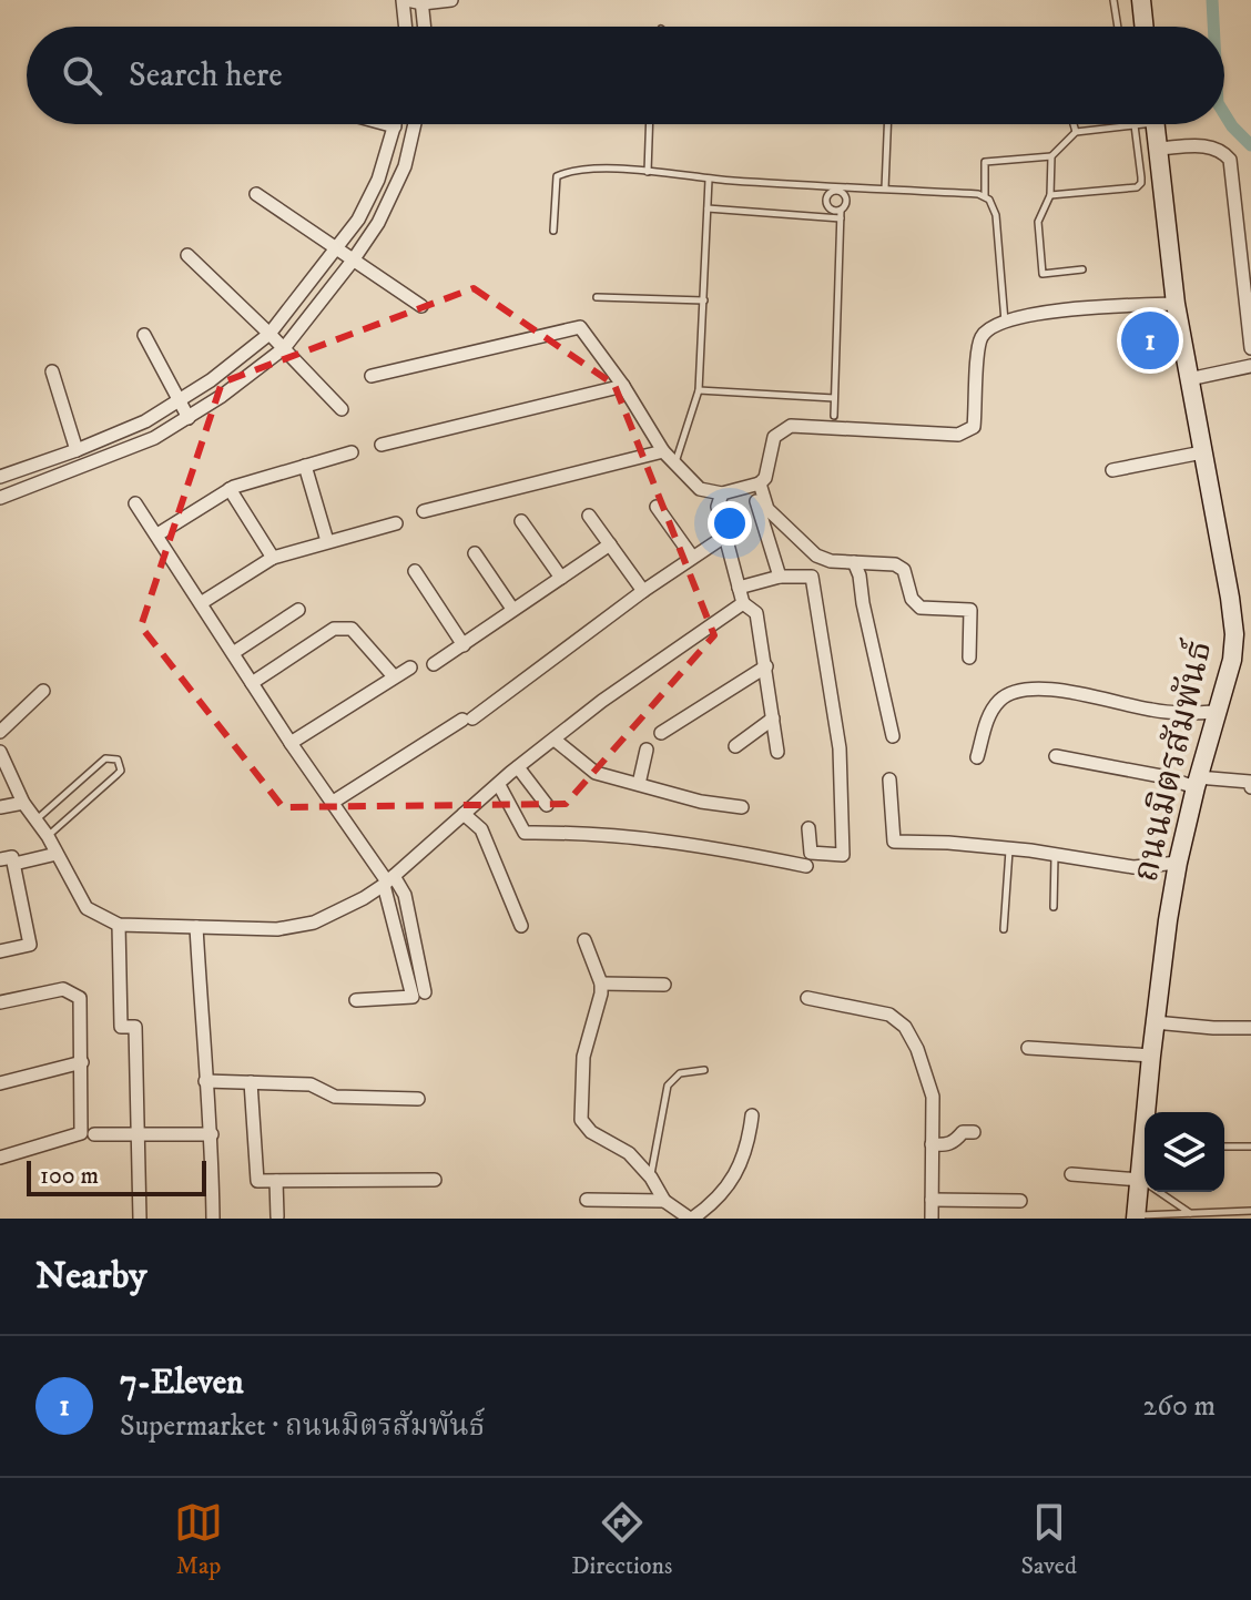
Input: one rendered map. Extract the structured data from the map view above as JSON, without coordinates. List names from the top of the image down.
{
  "streets": {
    "street": ["ถนนมิตรสัมพันธ์"]
  },
  "scale_bar": "100 m",
  "page": {
    "search": "Search here",
    "pins": "1",
    "scale": "100 m",
    "heading": "Nearby",
    "list": [
      {
        "mark": "1",
        "name": "7-Eleven",
        "note": "Supermarket · ถนนมิตรสัมพันธ์",
        "value": "260 m"
      }
    ],
    "nav": ["Map", "Directions", "Saved"]
  }
}
